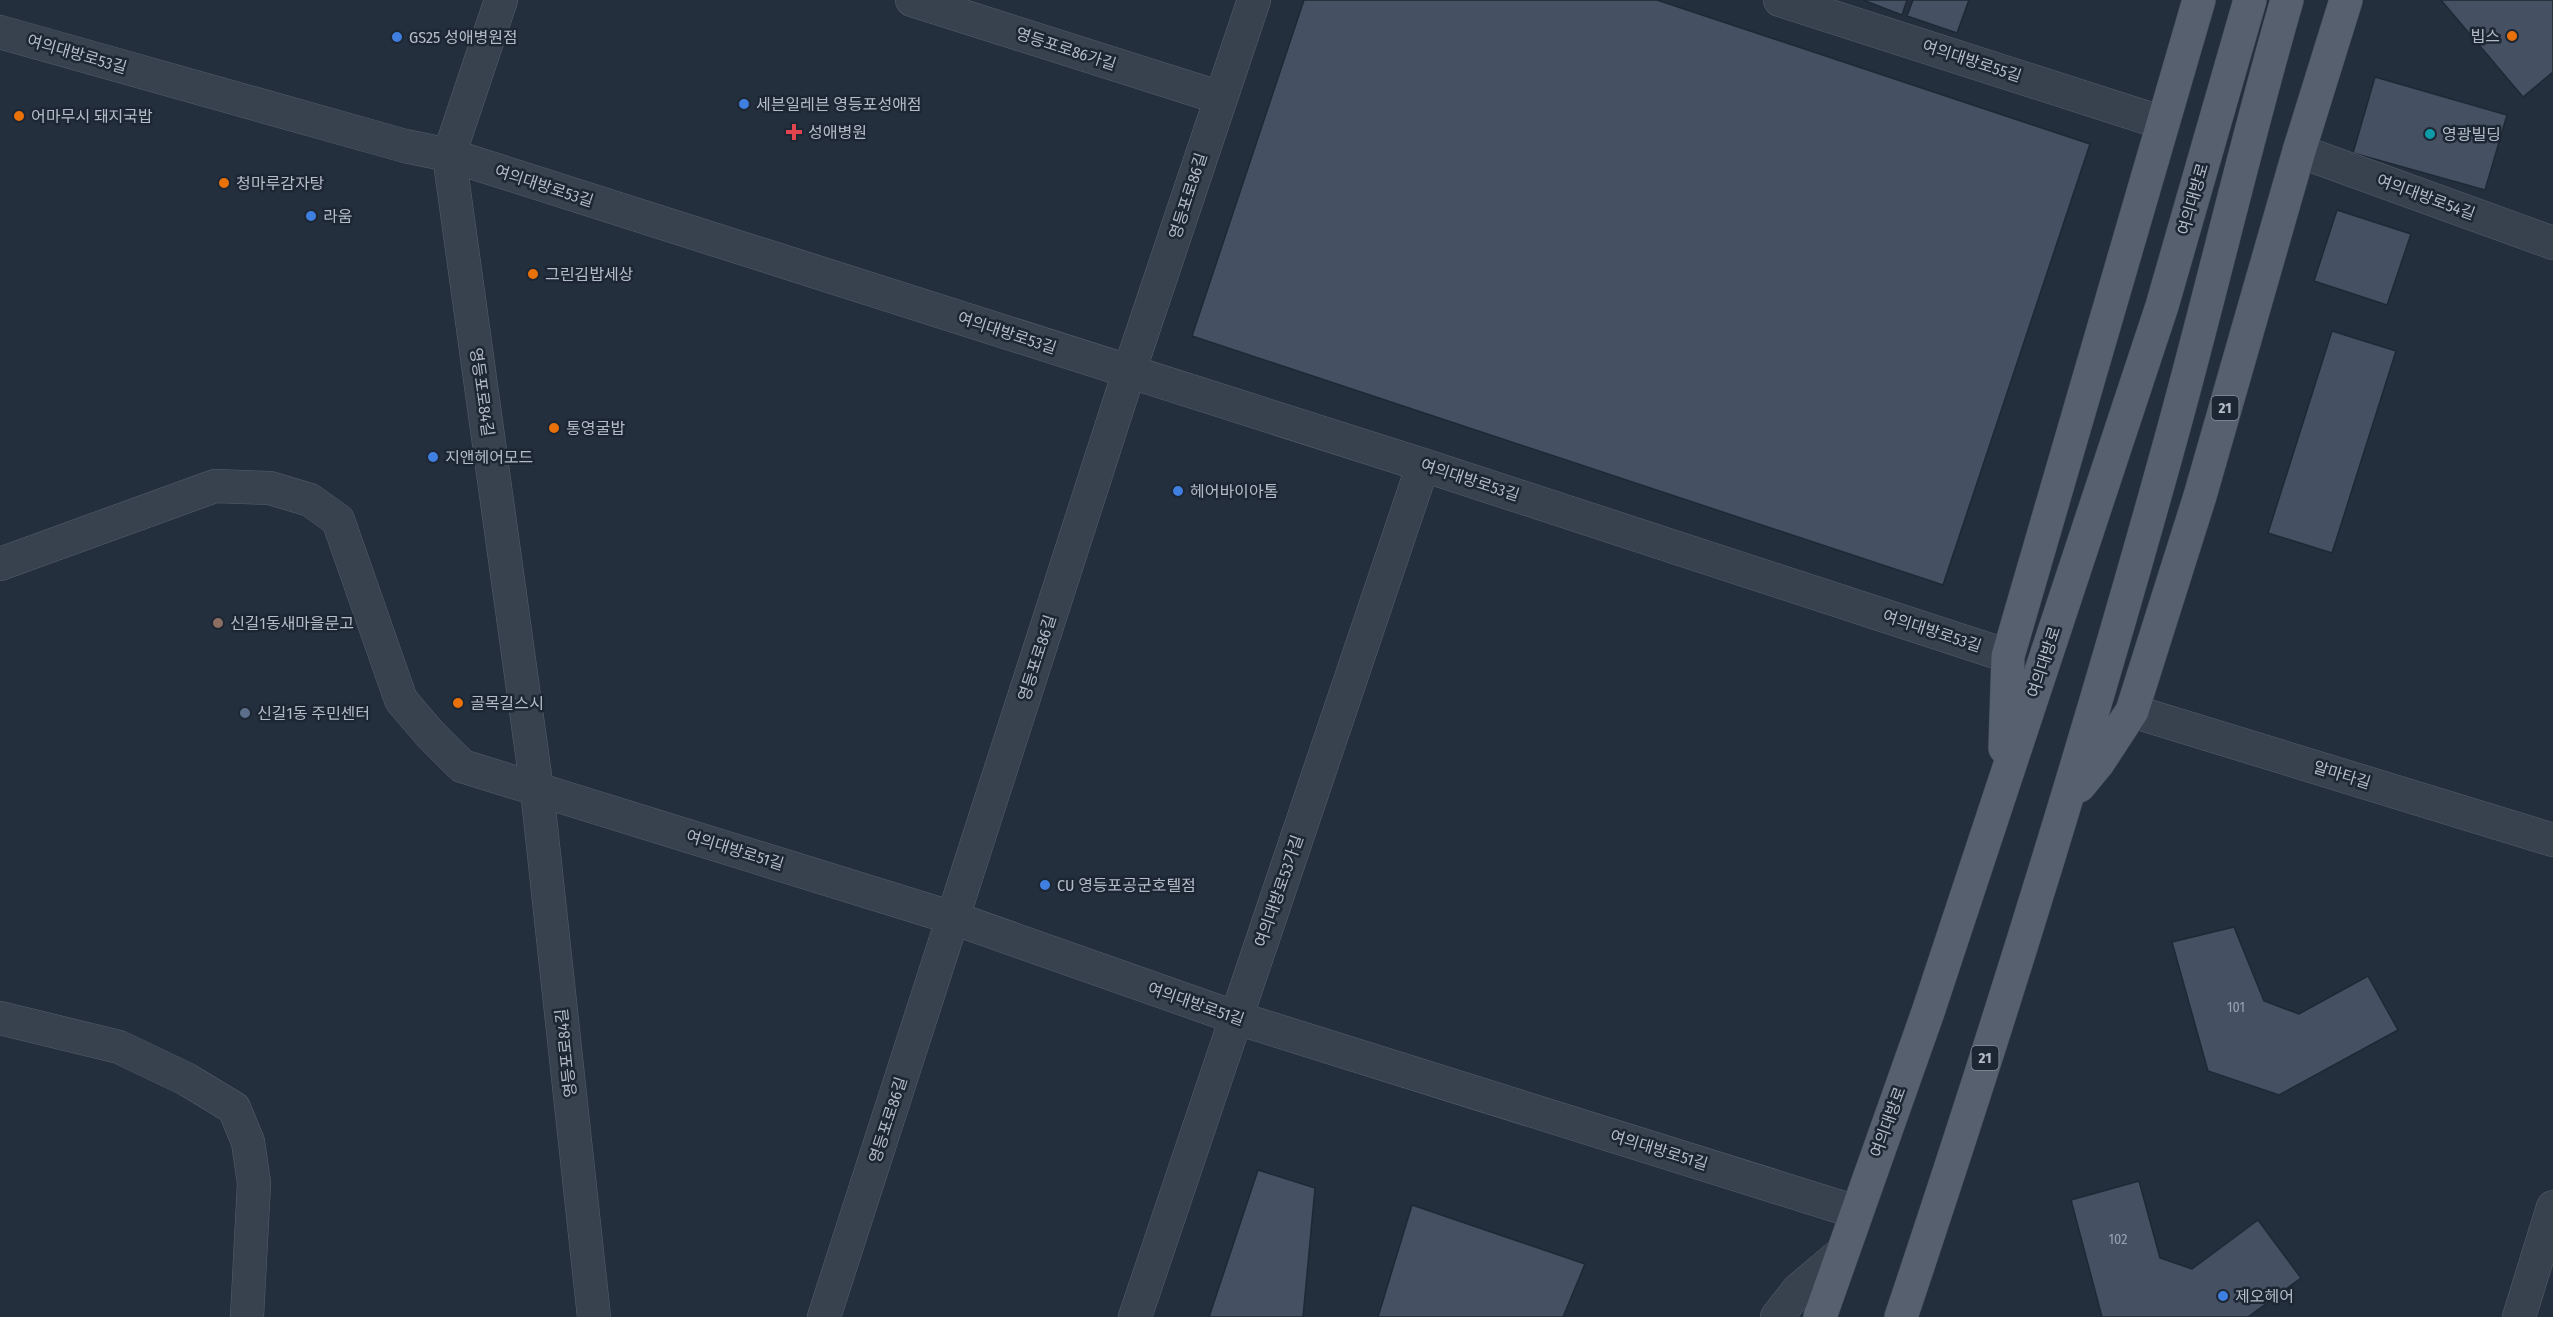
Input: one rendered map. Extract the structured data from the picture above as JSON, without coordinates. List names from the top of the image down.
{
  "streets": {
    "main road": ["여의대방로", "21"],
    "street": [
      "영등포로86가길",
      "여의대방로53길",
      "여의대방로55길",
      "영등포로86길",
      "여의대방로54길",
      "영등포로84길",
      "알마타길",
      "여의대방로51길",
      "여의대방로53가길"
    ]
  },
  "crossings": [
    ["영등포로86가길", "영등포로86길"],
    ["여의대방로53길", "영등포로86길"],
    ["여의대방로53길", "영등포로84길"],
    ["여의대방로53길", "여의대방로53가길"],
    ["영등포로86길", "여의대방로51길"],
    ["여의대방로54길", "21"],
    ["여의대방로", "여의대방로51길"],
    ["영등포로84길", "여의대방로51길"],
    ["21", "알마타길"],
    ["여의대방로51길", "여의대방로53가길"]
  ],
  "places": {
    "other": [
      "빕스",
      "GS25 성애병원점",
      "세븐일레븐 영등포성애점",
      "어마무시 돼지국밥",
      "영광빌딩",
      "청마루감자탕",
      "라움",
      "그린김밥세상",
      "통영굴밥",
      "지앤헤어모드",
      "헤어바이아톰",
      "신길1동새마을문고",
      "골목길스시",
      "신길1동 주민센터",
      "CU 영등포공군호텔점",
      "제오헤어"
    ],
    "health": ["성애병원"]
  },
  "house_numbers": ["101", "102"]
}
